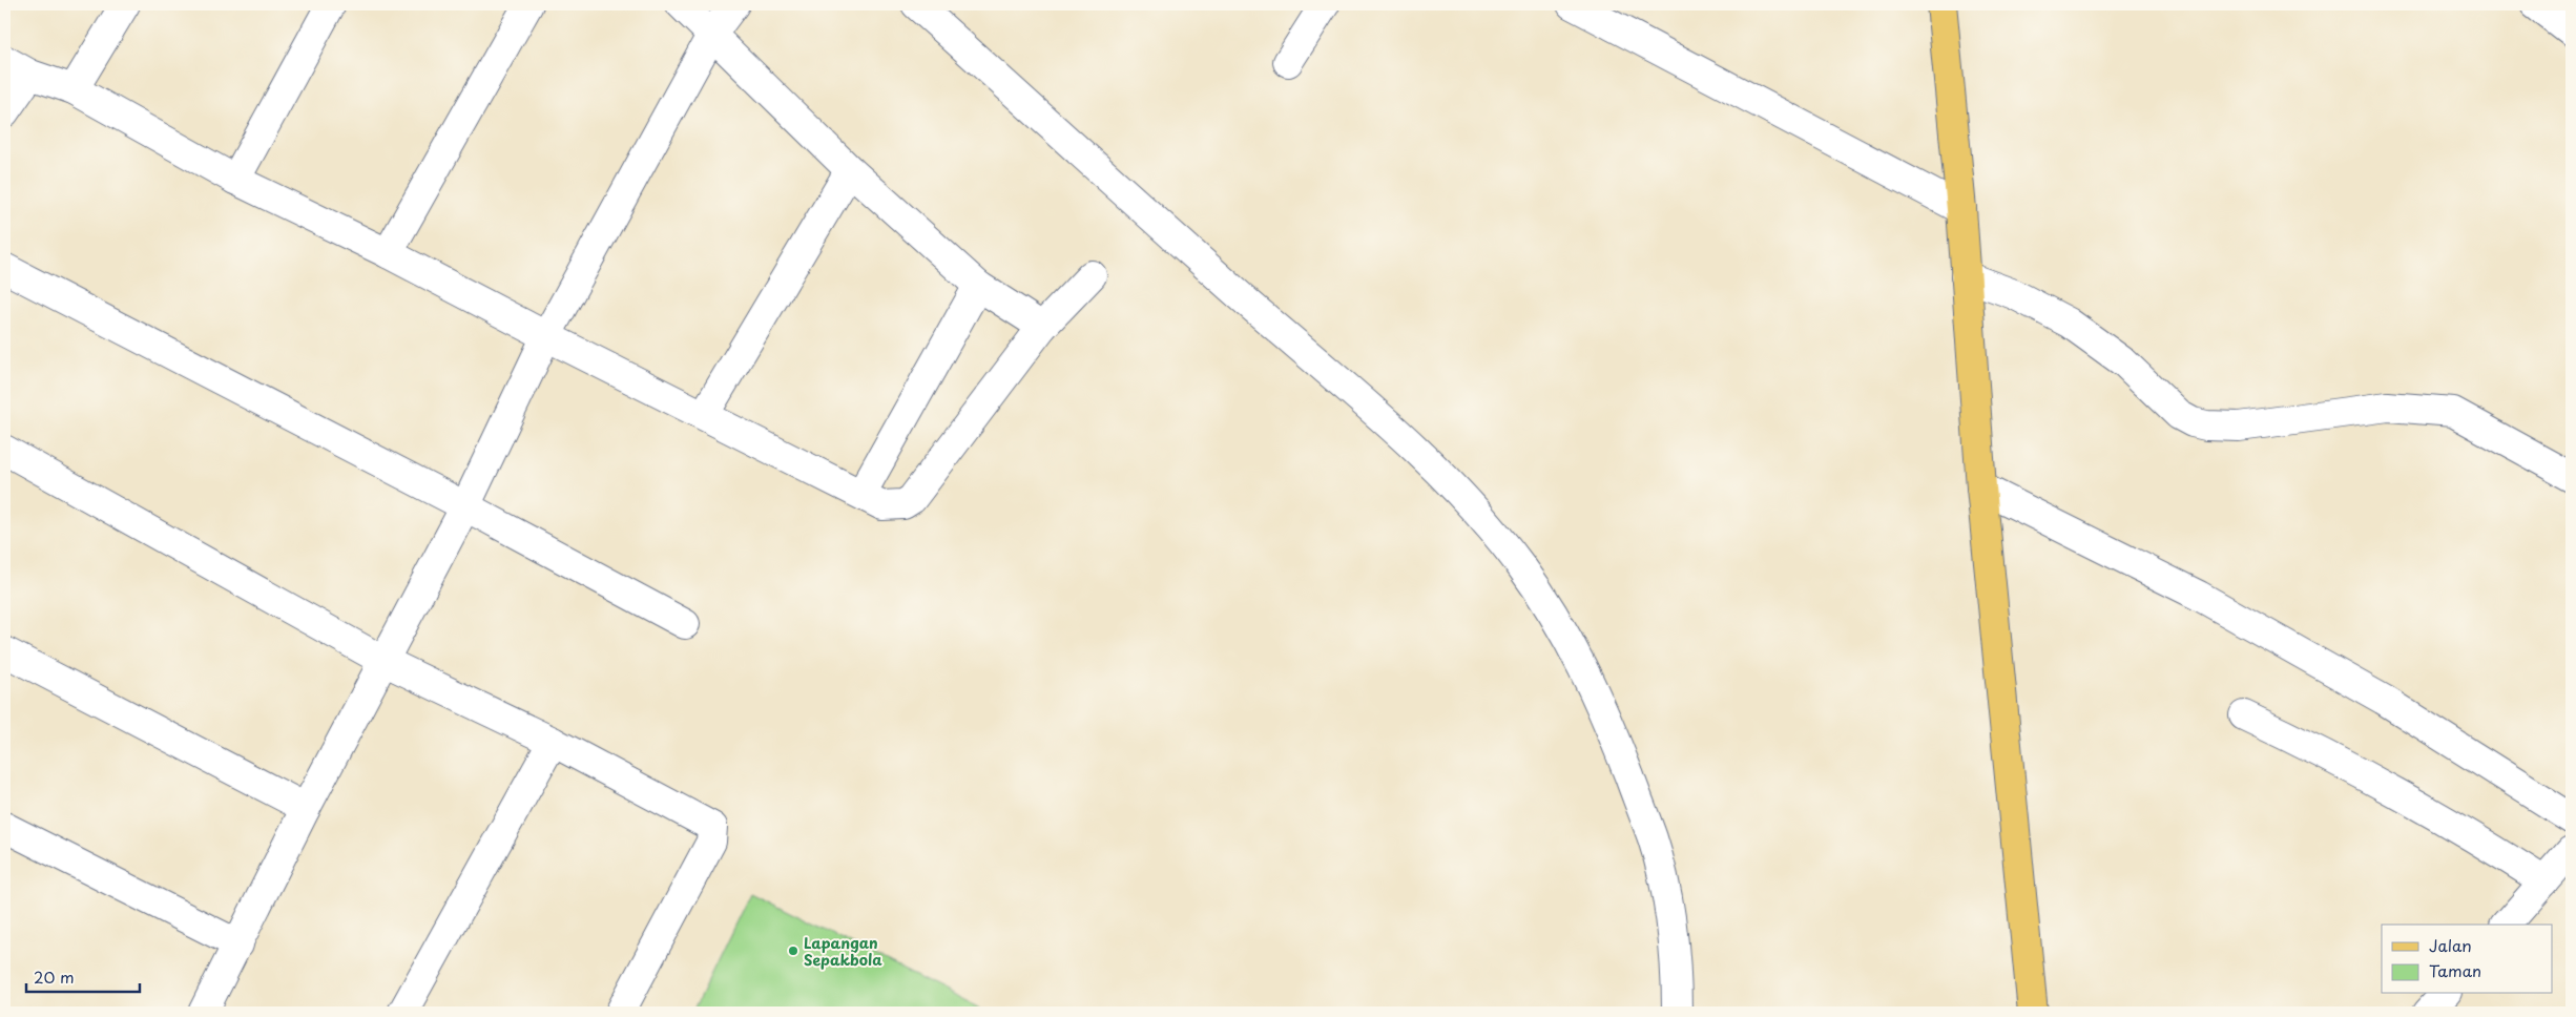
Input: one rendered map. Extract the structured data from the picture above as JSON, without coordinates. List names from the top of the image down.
{
  "places": ["Lapangan Sepakbola"],
  "legend": ["Jalan", "Taman"],
  "scale_bar": "20 m"
}
